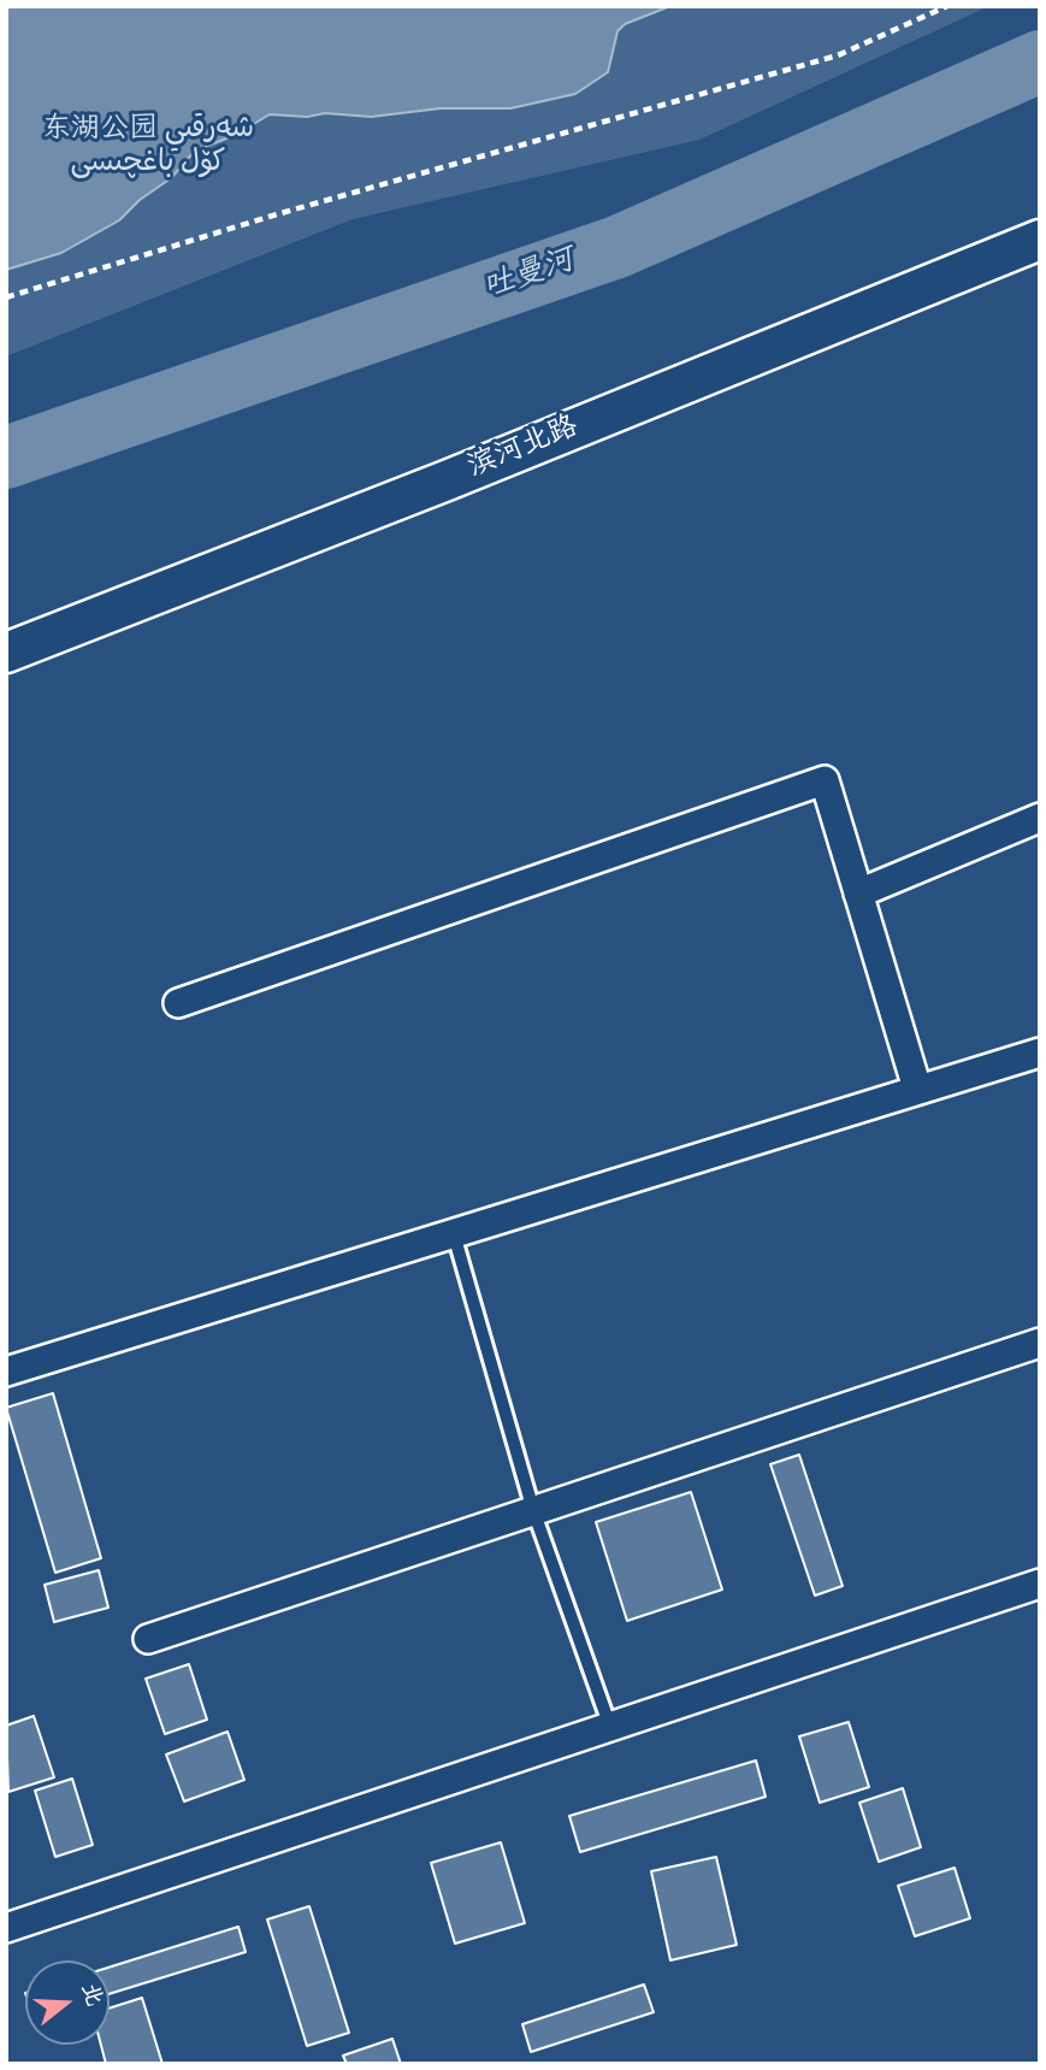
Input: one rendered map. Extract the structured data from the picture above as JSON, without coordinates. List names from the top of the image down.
{
  "streets": {
    "main road": ["滨河北路"]
  },
  "water": ["吐曼河"],
  "parks": ["东湖公园 شەرقىي كۆل باغچىسى"],
  "north": "right"
}
